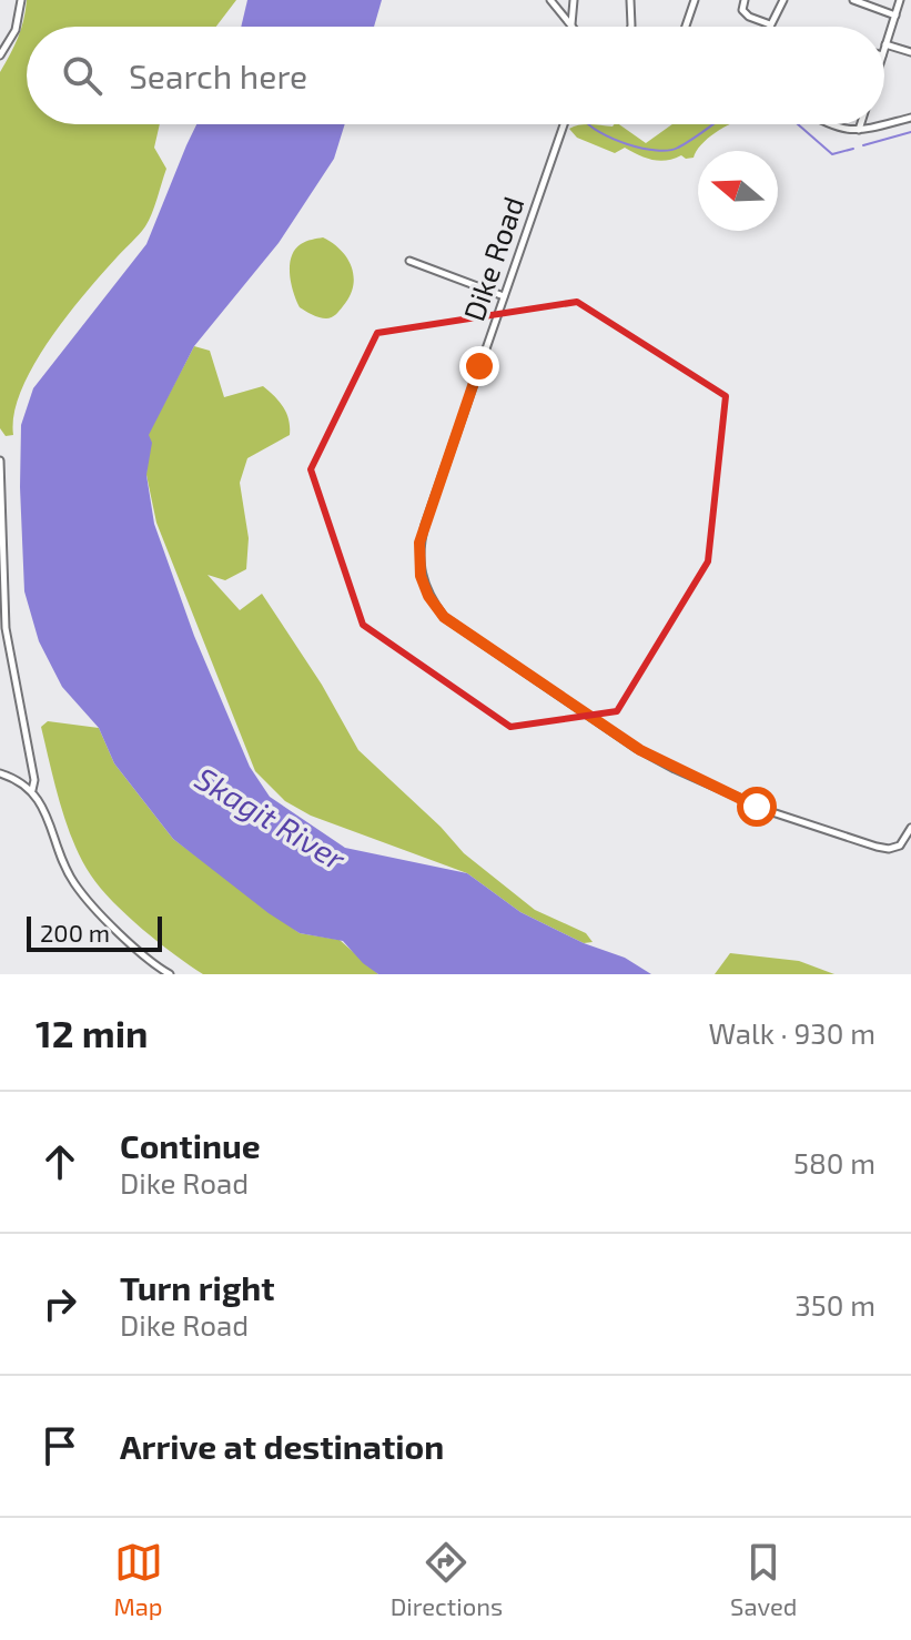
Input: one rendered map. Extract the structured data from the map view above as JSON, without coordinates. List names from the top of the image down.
{
  "streets": {
    "street": ["Dike Road"]
  },
  "water": ["Skagit River"],
  "scale_bar": "200 m",
  "north": "left",
  "page": {
    "search": "Search here",
    "scale": "200 m",
    "heading": ["12 min", "Walk · 930 m"],
    "list": [
      ["Continue", "Dike Road", "580 m"],
      ["Turn right", "Dike Road", "350 m"],
      "Arrive at destination"
    ],
    "nav": ["Map", "Directions", "Saved"]
  }
}
